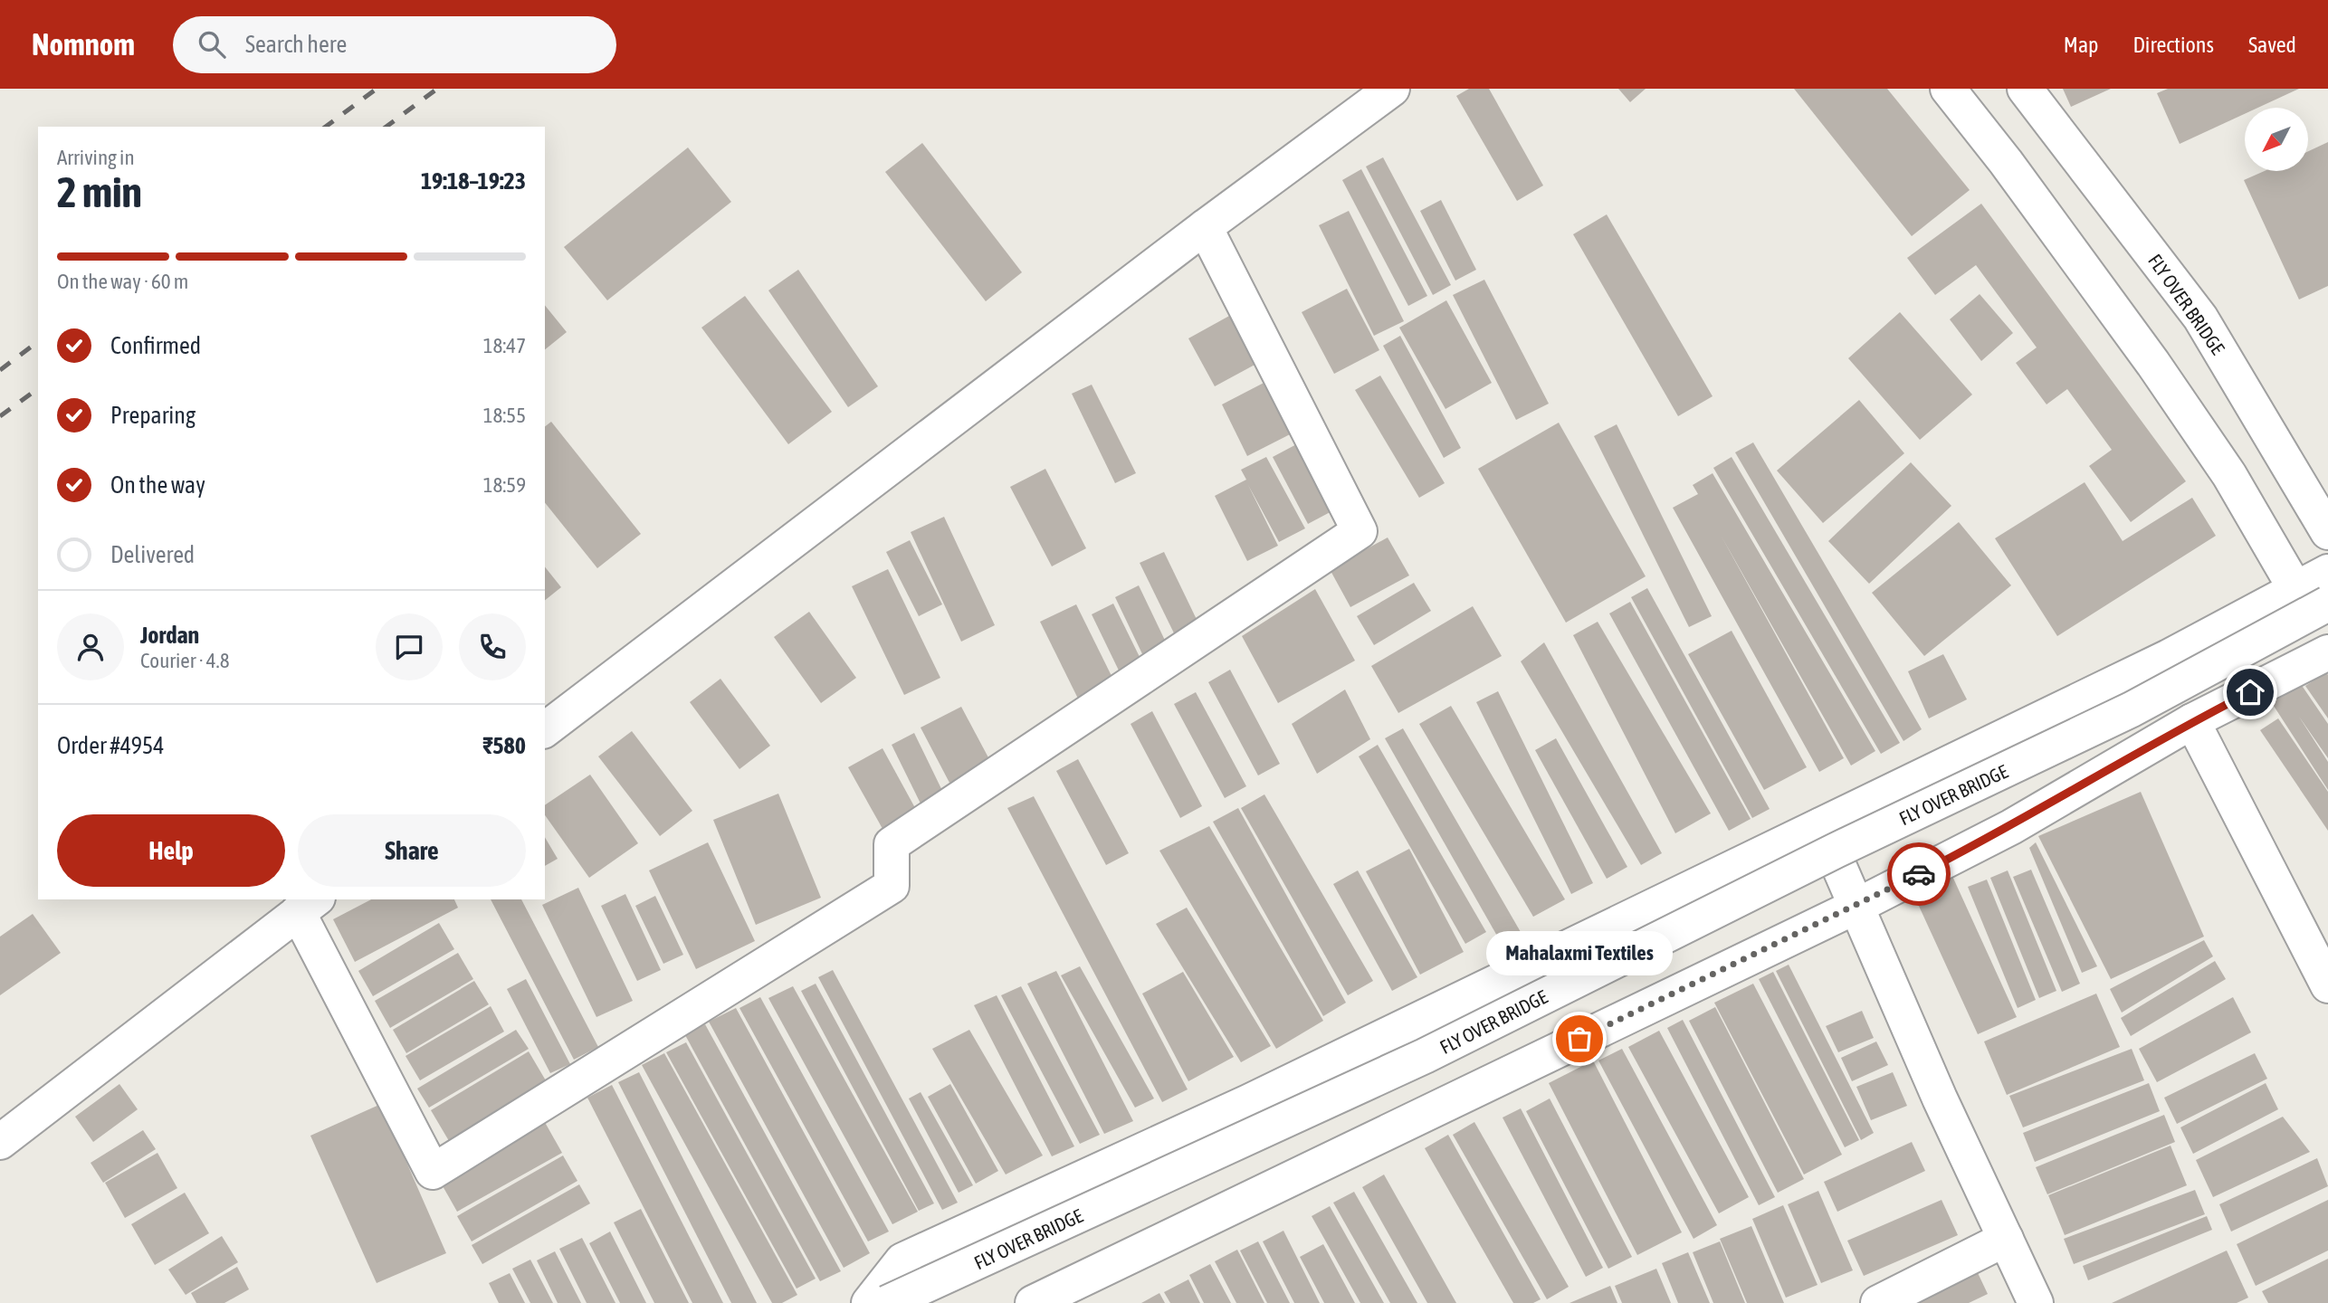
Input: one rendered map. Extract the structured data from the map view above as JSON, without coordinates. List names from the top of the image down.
{
  "streets": {
    "street": ["FLY OVER BRIDGE"]
  },
  "places": ["Mahalaxmi Textiles"],
  "north": "bottom left",
  "page": {
    "header": "Nomnom",
    "search": "Search here",
    "nav": ["Map", "Directions", "Saved"],
    "heading": ["2 min", "Arriving in", "19:18–19:23"],
    "panel": [
      "Jordan",
      "Courier · 4.8",
      "Order #4954",
      "₹580"
    ],
    "bar": "On the way · 60 m",
    "list": [
      ["Confirmed", "18:47"],
      ["Preparing", "18:55"],
      ["On the way", "18:59"],
      "Delivered"
    ],
    "buttons": ["Help", "Share"],
    "bubble": "Mahalaxmi Textiles"
  }
}
